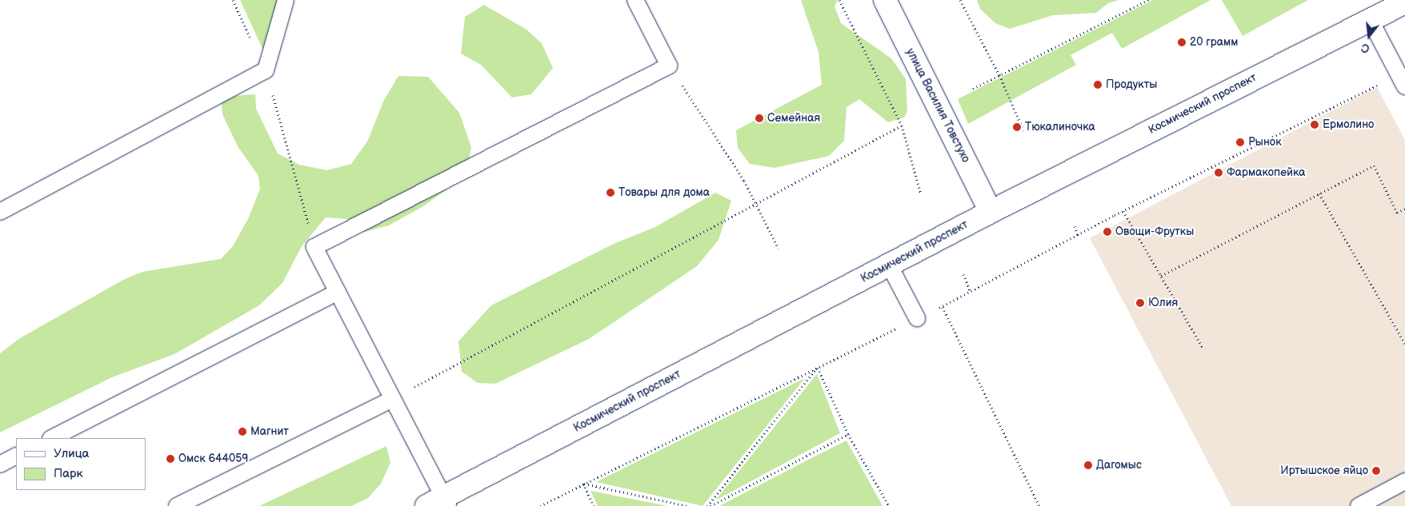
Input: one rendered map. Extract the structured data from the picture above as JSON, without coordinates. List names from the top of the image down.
{
  "streets": {
    "main road": ["Космический проспект", "улица Василия Товстухо"]
  },
  "crossings": [
    ["Космический проспект", "улица Василия Товстухо"]
  ],
  "places": [
    "20 грамм",
    "Продукты",
    "Семейная",
    "Ермолино",
    "Тюкалиночка",
    "Рынок",
    "Фармакопейка",
    "Товары для дома",
    "Овощи-Фруткы",
    "Юлия",
    "Магнит",
    "Омск 644059",
    "Дагомыс",
    "Иртышское яйцо"
  ],
  "legend": ["Улица", "Парк"],
  "north": "bottom"
}
